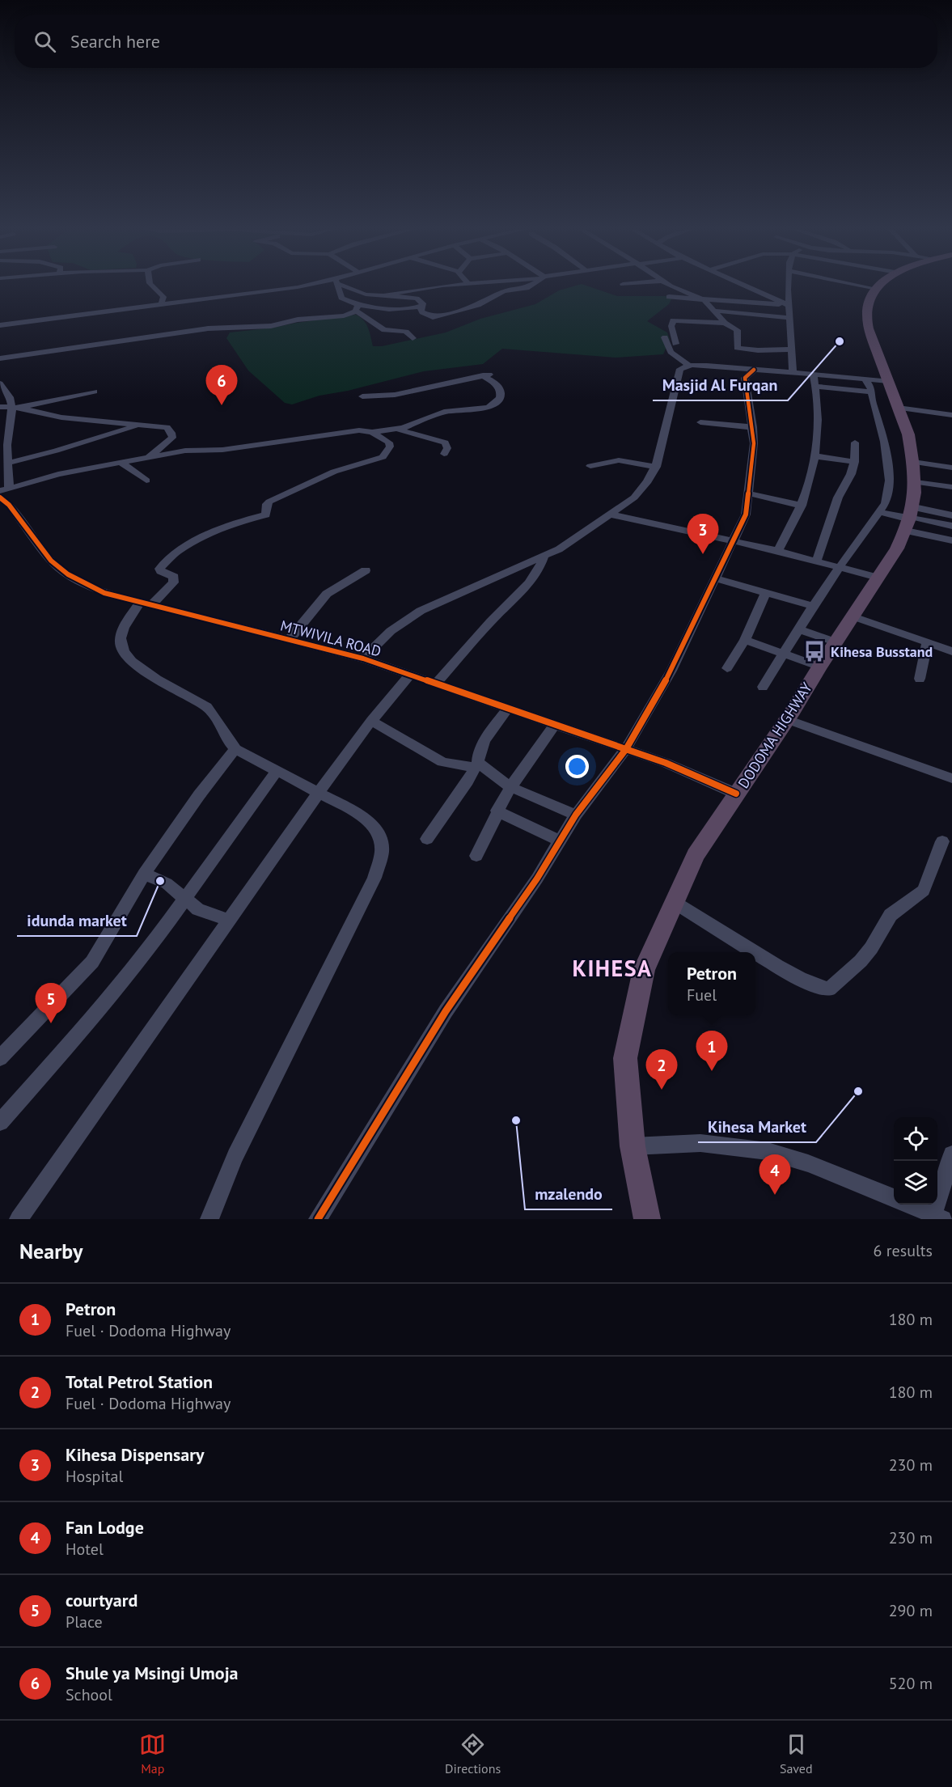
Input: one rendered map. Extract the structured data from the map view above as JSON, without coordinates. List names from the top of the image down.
{
  "streets": {
    "highway": ["DODOMA HIGHWAY"],
    "street": ["MTWIVILA ROAD"]
  },
  "crossings": [
    ["MTWIVILA ROAD", "DODOMA HIGHWAY"]
  ],
  "districts": ["KIHESA"],
  "places": {
    "other": [
      "Masjid Al Furqan",
      "idunda market",
      "Kihesa Market",
      "mzalendo"
    ],
    "bus stop": ["Kihesa Busstand"]
  },
  "page": {
    "search": "Search here",
    "pins": [
      "6",
      "3",
      "5",
      "1",
      "2",
      "4"
    ],
    "popup": ["Petron", "Fuel"],
    "heading": ["Nearby", "6 results"],
    "list": [
      {
        "mark": "1",
        "name": "Petron",
        "note": "Fuel · Dodoma Highway",
        "value": "180 m"
      },
      {
        "mark": "2",
        "name": "Total Petrol Station",
        "note": "Fuel · Dodoma Highway",
        "value": "180 m"
      },
      {
        "mark": "3",
        "name": "Kihesa Dispensary",
        "note": "Hospital",
        "value": "230 m"
      },
      {
        "mark": "4",
        "name": "Fan Lodge",
        "note": "Hotel",
        "value": "230 m"
      },
      {
        "mark": "5",
        "name": "courtyard",
        "note": "Place",
        "value": "290 m"
      },
      {
        "mark": "6",
        "name": "Shule ya Msingi Umoja",
        "note": "School",
        "value": "520 m"
      }
    ],
    "nav": ["Map", "Directions", "Saved"]
  }
}
